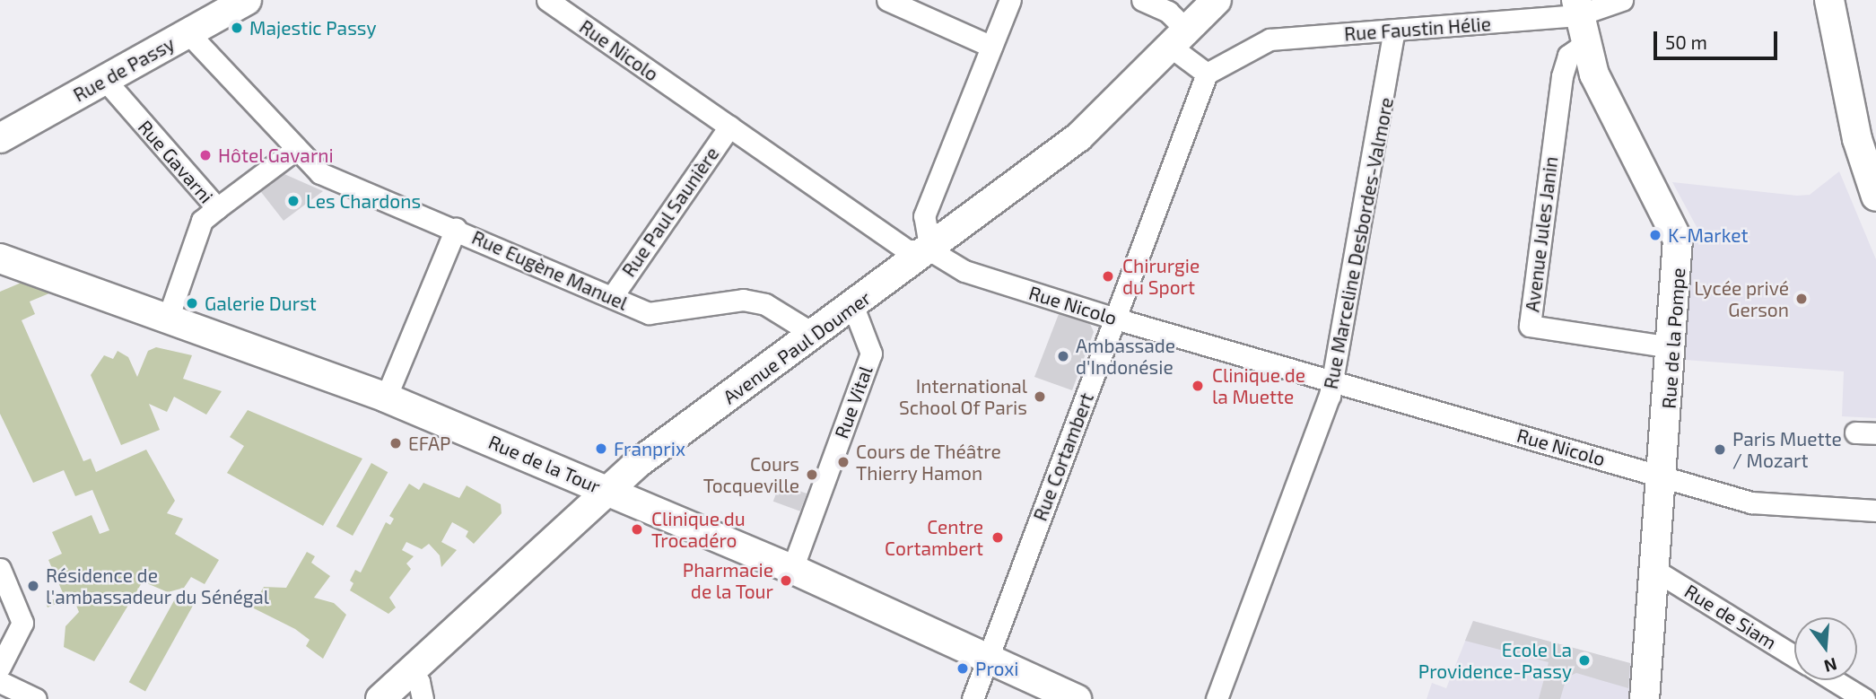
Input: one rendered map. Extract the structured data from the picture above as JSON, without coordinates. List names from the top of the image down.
{
  "streets": {
    "street": [
      "Rue Faustin Hélie",
      "Rue Nicolo",
      "Rue de Passy",
      "Rue Gavarni",
      "Rue Paul Saunière",
      "Avenue Jules Janin",
      "Rue Marceline Desbordes-Valmore",
      "Rue Eugène Manuel",
      "Rue de la Pompe",
      "Avenue Paul Doumer",
      "Rue Vital",
      "Rue Cortambert",
      "Rue de la Tour",
      "Rue de Siam"
    ]
  },
  "crossings": [
    ["Rue Faustin Hélie", "Rue Marceline Desbordes-Valmore"],
    ["Rue Faustin Hélie", "Rue de la Pompe"],
    ["Rue Faustin Hélie", "Rue Cortambert"],
    ["Rue Nicolo", "Rue Paul Saunière"],
    ["Rue Nicolo", "Rue Marceline Desbordes-Valmore"],
    ["Rue Nicolo", "Rue de la Pompe"],
    ["Rue Nicolo", "Avenue Paul Doumer"],
    ["Rue Nicolo", "Rue Cortambert"],
    ["Rue de Passy", "Rue Gavarni"],
    ["Rue de Passy", "Rue Eugène Manuel"],
    ["Rue Gavarni", "Rue de la Tour"],
    ["Rue Paul Saunière", "Rue Eugène Manuel"],
    ["Avenue Jules Janin", "Rue de la Pompe"],
    ["Rue Eugène Manuel", "Avenue Paul Doumer"],
    ["Rue de la Pompe", "Rue de Siam"],
    ["Avenue Paul Doumer", "Rue Vital"],
    ["Avenue Paul Doumer", "Rue de la Tour"],
    ["Rue Vital", "Rue de la Tour"],
    ["Rue Cortambert", "Rue de la Tour"]
  ],
  "places": [
    "Majestic Passy",
    "Hôtel Gavarni",
    "Les Chardons",
    "K-Market",
    "Chirurgie du Sport",
    "Lycée privé Gerson",
    "Galerie Durst",
    "Ambassade d'Indonésie",
    "Clinique de la Muette",
    "International School Of Paris",
    "EFAP",
    "Franprix",
    "Paris Muette / Mozart",
    "Cours de Théâtre Thierry Hamon",
    "Cours Tocqueville",
    "Clinique du Trocadéro",
    "Centre Cortambert",
    "Pharmacie de la Tour",
    "Résidence de l'ambassadeur du Sénégal",
    "Ecole La Providence-Passy",
    "Proxi"
  ],
  "scale_bar": "50 m",
  "north": "bottom"
}
